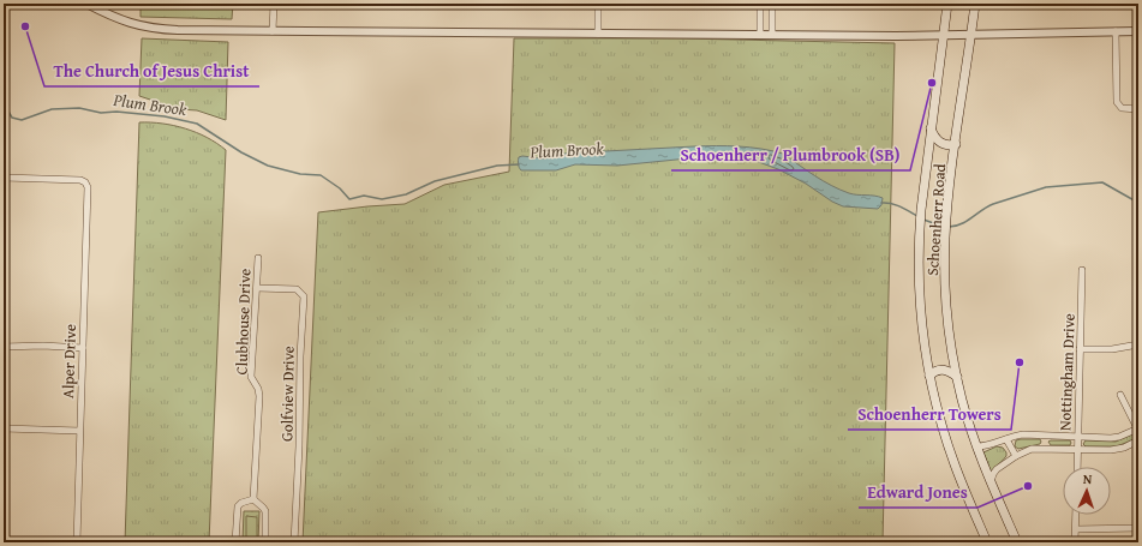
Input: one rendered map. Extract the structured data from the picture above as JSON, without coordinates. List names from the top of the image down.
{
  "streets": {
    "main road": ["Schoenherr Road"],
    "street": [
      "Clubhouse Drive",
      "Alper Drive",
      "Nottingham Drive",
      "Golfview Drive"
    ]
  },
  "crossings": [
    ["Clubhouse Drive", "Golfview Drive"]
  ],
  "water": ["Plum Brook"],
  "places": [
    "The Church of Jesus Christ",
    "Schoenherr / Plumbrook (SB)",
    "Schoenherr Towers",
    "Edward Jones"
  ],
  "north": "top"
}
